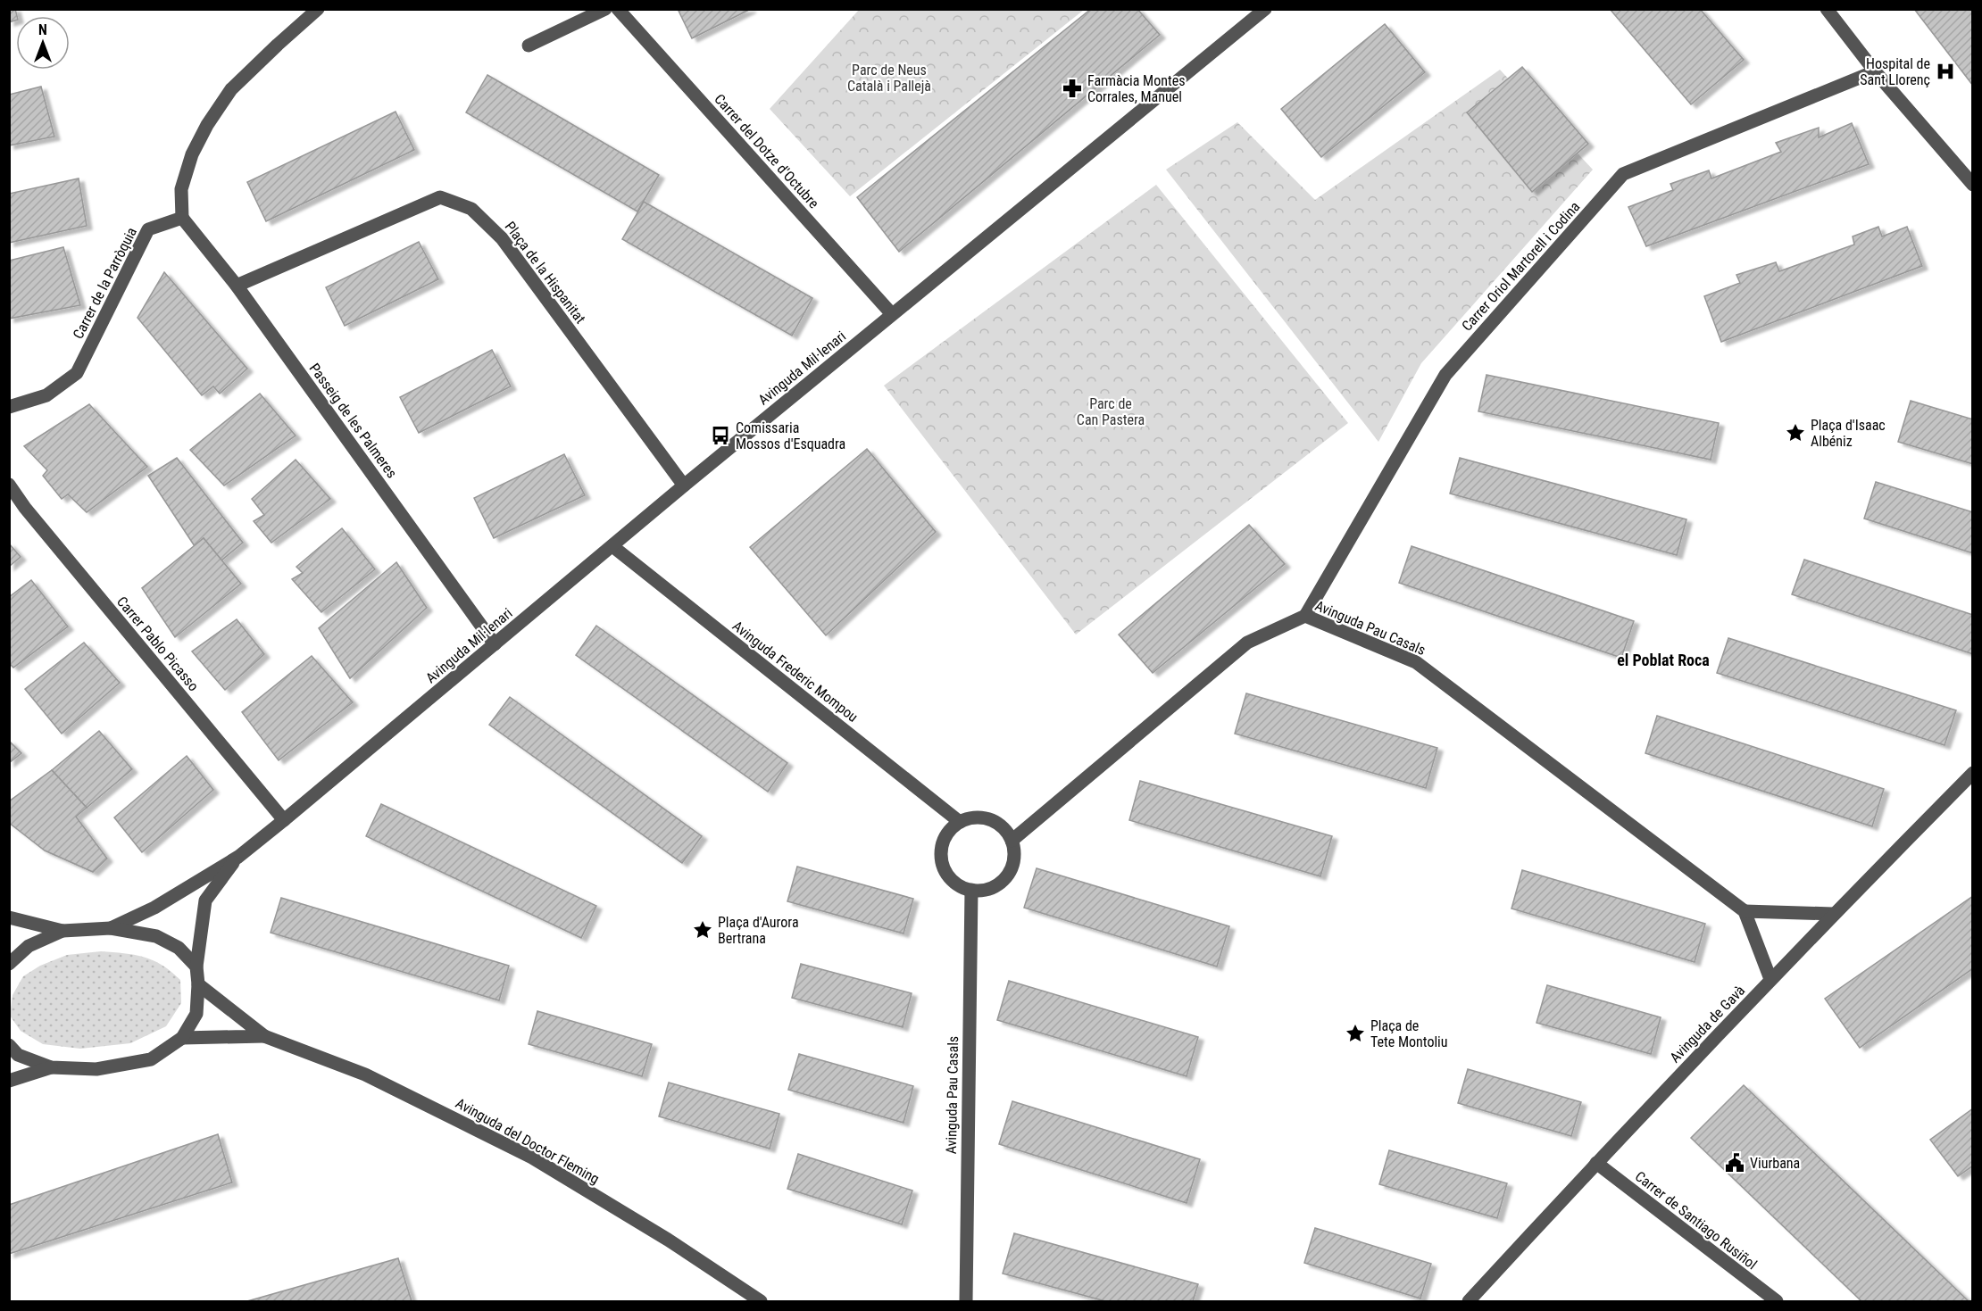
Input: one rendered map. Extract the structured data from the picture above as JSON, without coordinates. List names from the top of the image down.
{
  "streets": {
    "street": [
      "Carrer del Dotze d'Octubre",
      "Carrer Oriol Martorell i Codina",
      "Plaça de la Hispanitat",
      "Carrer de la Parròquia",
      "Avinguda Mil·lenari",
      "Passeig de les Palmeres",
      "Avinguda Pau Casals",
      "Carrer Pablo Picasso",
      "Avinguda Frederic Mompou",
      "Avinguda de Gavà",
      "Avinguda del Doctor Fleming",
      "Carrer de Santiago Rusiñol"
    ]
  },
  "crossings": [
    ["Carrer del Dotze d'Octubre", "Avinguda Mil·lenari"],
    ["Carrer Oriol Martorell i Codina", "Avinguda Pau Casals"],
    ["Plaça de la Hispanitat", "Avinguda Mil·lenari"],
    ["Plaça de la Hispanitat", "Passeig de les Palmeres"],
    ["Carrer de la Parròquia", "Passeig de les Palmeres"],
    ["Avinguda Mil·lenari", "Passeig de les Palmeres"],
    ["Avinguda Mil·lenari", "Carrer Pablo Picasso"],
    ["Avinguda Mil·lenari", "Avinguda Frederic Mompou"],
    ["Avinguda Mil·lenari", "Avinguda del Doctor Fleming"],
    ["Avinguda Pau Casals", "Avinguda Frederic Mompou"],
    ["Avinguda de Gavà", "Carrer de Santiago Rusiñol"]
  ],
  "districts": ["el Poblat Roca"],
  "parks": ["Parc de Neus Català i Pallejà", "Parc de Can Pastera"],
  "places": {
    "hospital": ["Hospital de Sant Llorenç"],
    "pharmacy": ["Farmàcia Montes Corrales, Manuel"],
    "place": ["Plaça d'Isaac Albéniz", "Plaça d'Aurora Bertrana", "Plaça de Tete Montoliu"],
    "bus stop": ["Comissaria Mossos d'Esquadra"],
    "public building": ["Viurbana"]
  },
  "north": "top"
}
